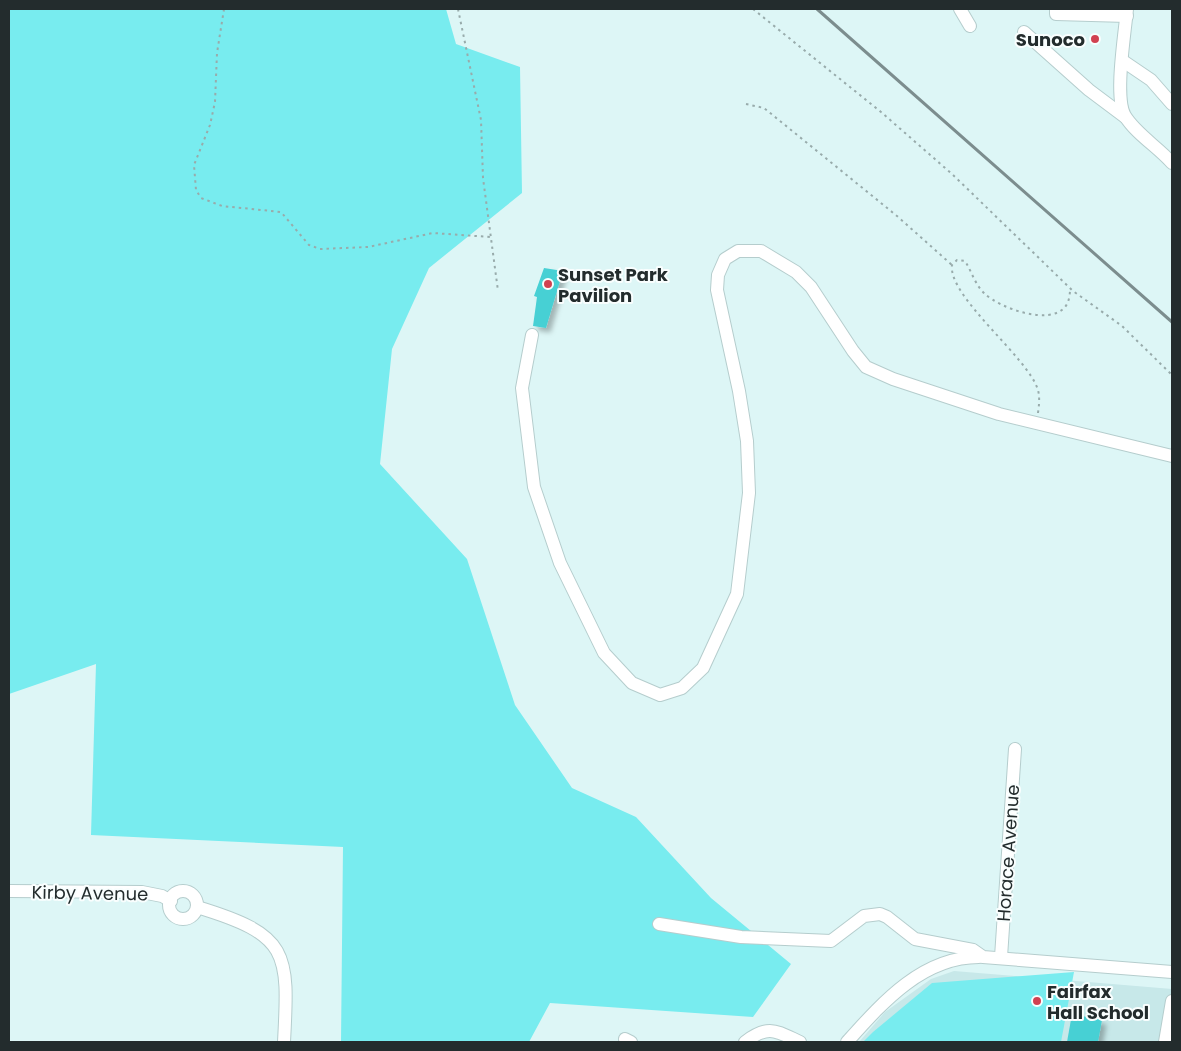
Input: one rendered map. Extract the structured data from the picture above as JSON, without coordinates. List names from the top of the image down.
{
  "streets": {
    "street": ["Horace Avenue", "Kirby Avenue"]
  },
  "places": ["Sunoco", "Sunset Park Pavilion", "Fairfax Hall School"]
}
